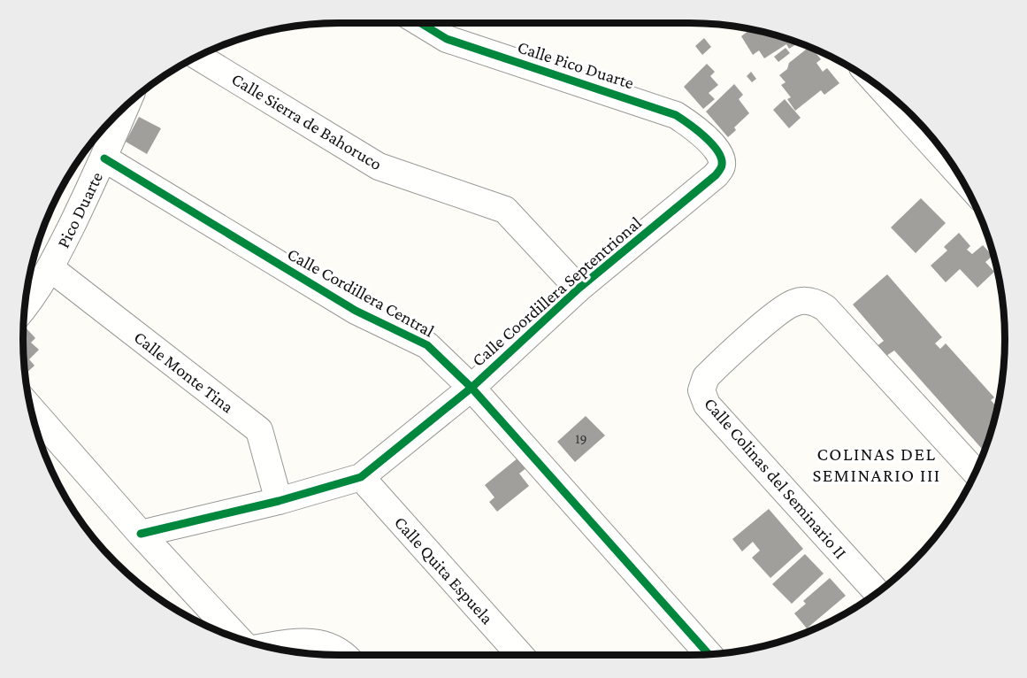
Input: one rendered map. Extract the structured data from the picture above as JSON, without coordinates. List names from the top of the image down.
{
  "streets": {
    "street": [
      "Calle Pico Duarte",
      "Calle Sierra de Bahoruco",
      "Pico Duarte",
      "Calle Coordillera Septentrional",
      "Calle Cordillera Central",
      "Calle Monte Tina",
      "Calle Colinas del Seminario II",
      "Calle Quita Espuela"
    ]
  },
  "crossings": [
    ["Calle Pico Duarte", "Calle Coordillera Septentrional"],
    ["Calle Sierra de Bahoruco", "Calle Coordillera Septentrional"],
    ["Pico Duarte", "Calle Cordillera Central"],
    ["Pico Duarte", "Calle Monte Tina"],
    ["Calle Coordillera Septentrional", "Calle Cordillera Central"],
    ["Calle Coordillera Septentrional", "Calle Monte Tina"],
    ["Calle Coordillera Septentrional", "Calle Quita Espuela"]
  ],
  "districts": ["COLINAS DEL SEMINARIO III"],
  "house_numbers": ["19"]
}
